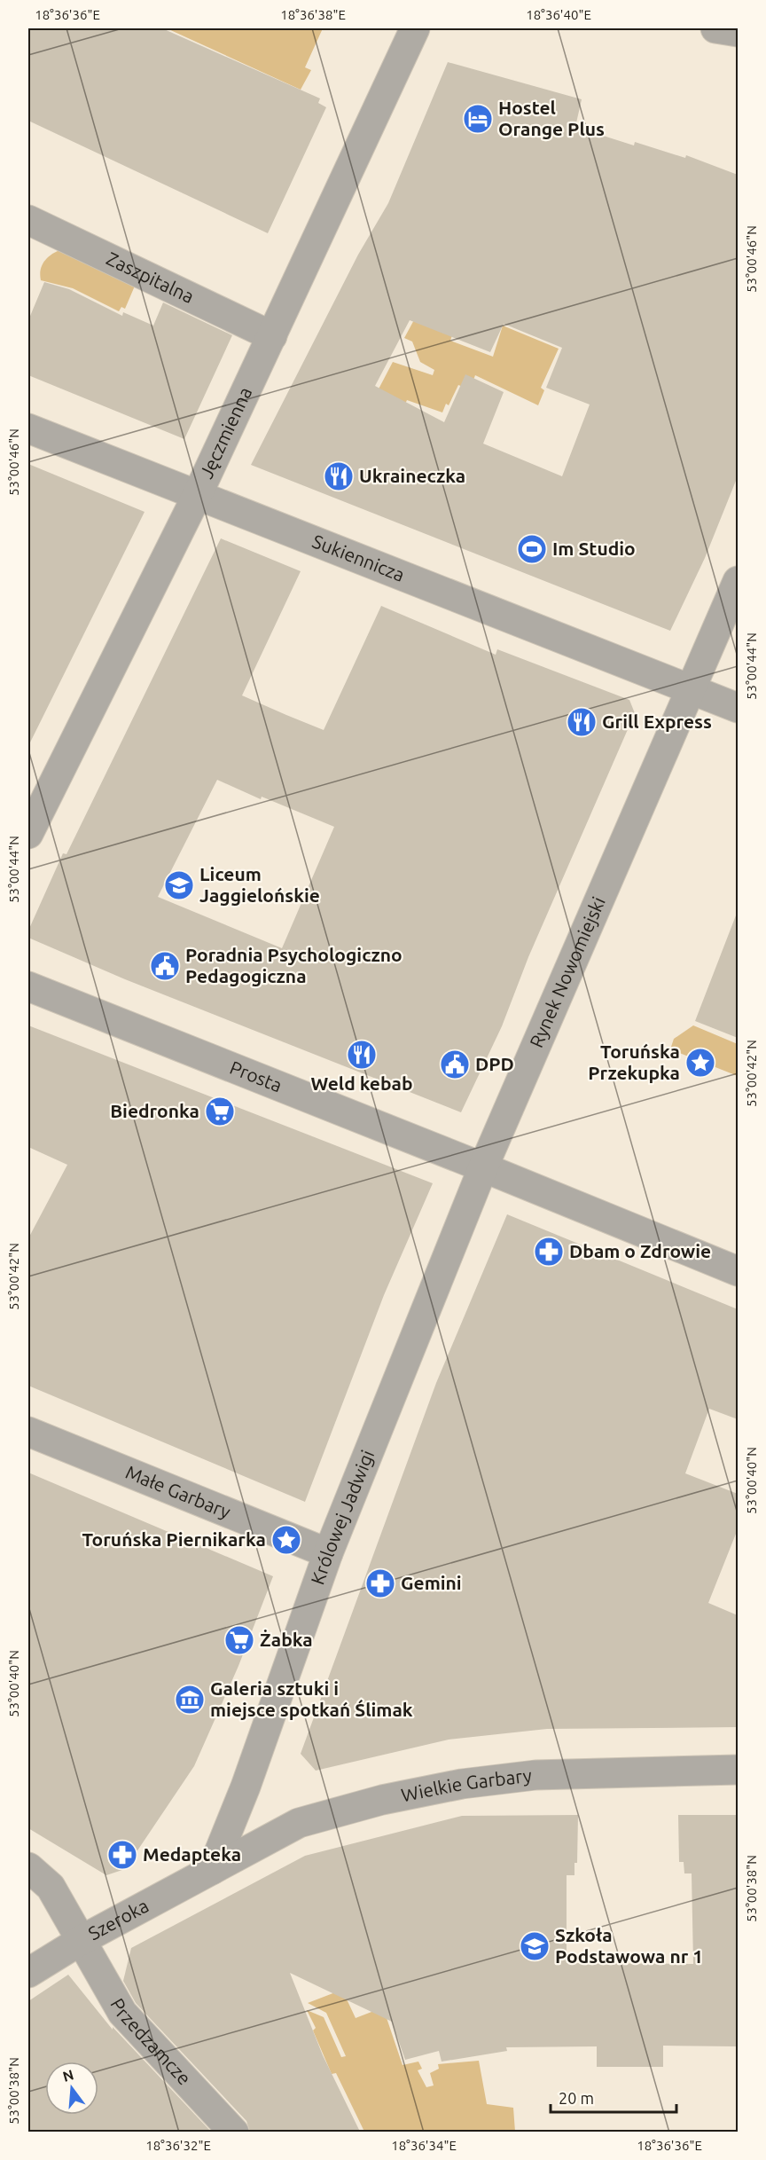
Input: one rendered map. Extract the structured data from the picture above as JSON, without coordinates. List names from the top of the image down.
{
  "streets": {
    "street": [
      "Zaszpitalna",
      "Jęczmienna",
      "Sukiennicza",
      "Rynek Nowomiejski",
      "Prosta",
      "Małe Garbary",
      "Królowej Jadwigi",
      "Wielkie Garbary",
      "Szeroka",
      "Przedzamcze"
    ]
  },
  "crossings": [
    ["Zaszpitalna", "Jęczmienna"],
    ["Jęczmienna", "Sukiennicza"],
    ["Sukiennicza", "Rynek Nowomiejski"],
    ["Rynek Nowomiejski", "Prosta"],
    ["Rynek Nowomiejski", "Królowej Jadwigi"],
    ["Prosta", "Królowej Jadwigi"],
    ["Małe Garbary", "Królowej Jadwigi"],
    ["Królowej Jadwigi", "Wielkie Garbary"],
    ["Królowej Jadwigi", "Szeroka"],
    ["Wielkie Garbary", "Szeroka"],
    ["Szeroka", "Przedzamcze"]
  ],
  "places": {
    "hotel": ["Hostel Orange Plus"],
    "restaurant": ["Ukraineczka", "Grill Express", "Weld kebab"],
    "sports": ["Im Studio"],
    "school or university": ["Liceum Jaggielońskie", "Szkoła Podstawowa nr 1"],
    "public building": ["Poradnia Psychologiczno Pedagogiczna", "DPD"],
    "place": ["Toruńska Przekupka", "Toruńska Piernikarka"],
    "supermarket": ["Biedronka", "Żabka"],
    "pharmacy": ["Dbam o Zdrowie", "Gemini", "Medapteka"],
    "museum": ["Galeria sztuki i miejsce spotkań Ślimak"]
  },
  "scale_bar": "20 m",
  "north": "top",
  "coordinates": [
    "18°36'36\"E",
    "18°36'38\"E",
    "18°36'40\"E",
    "53°00'46\"N",
    "53°00'44\"N",
    "53°00'42\"N",
    "53°00'40\"N",
    "53°00'38\"N",
    "18°36'32\"E",
    "18°36'34\"E"
  ]
}
